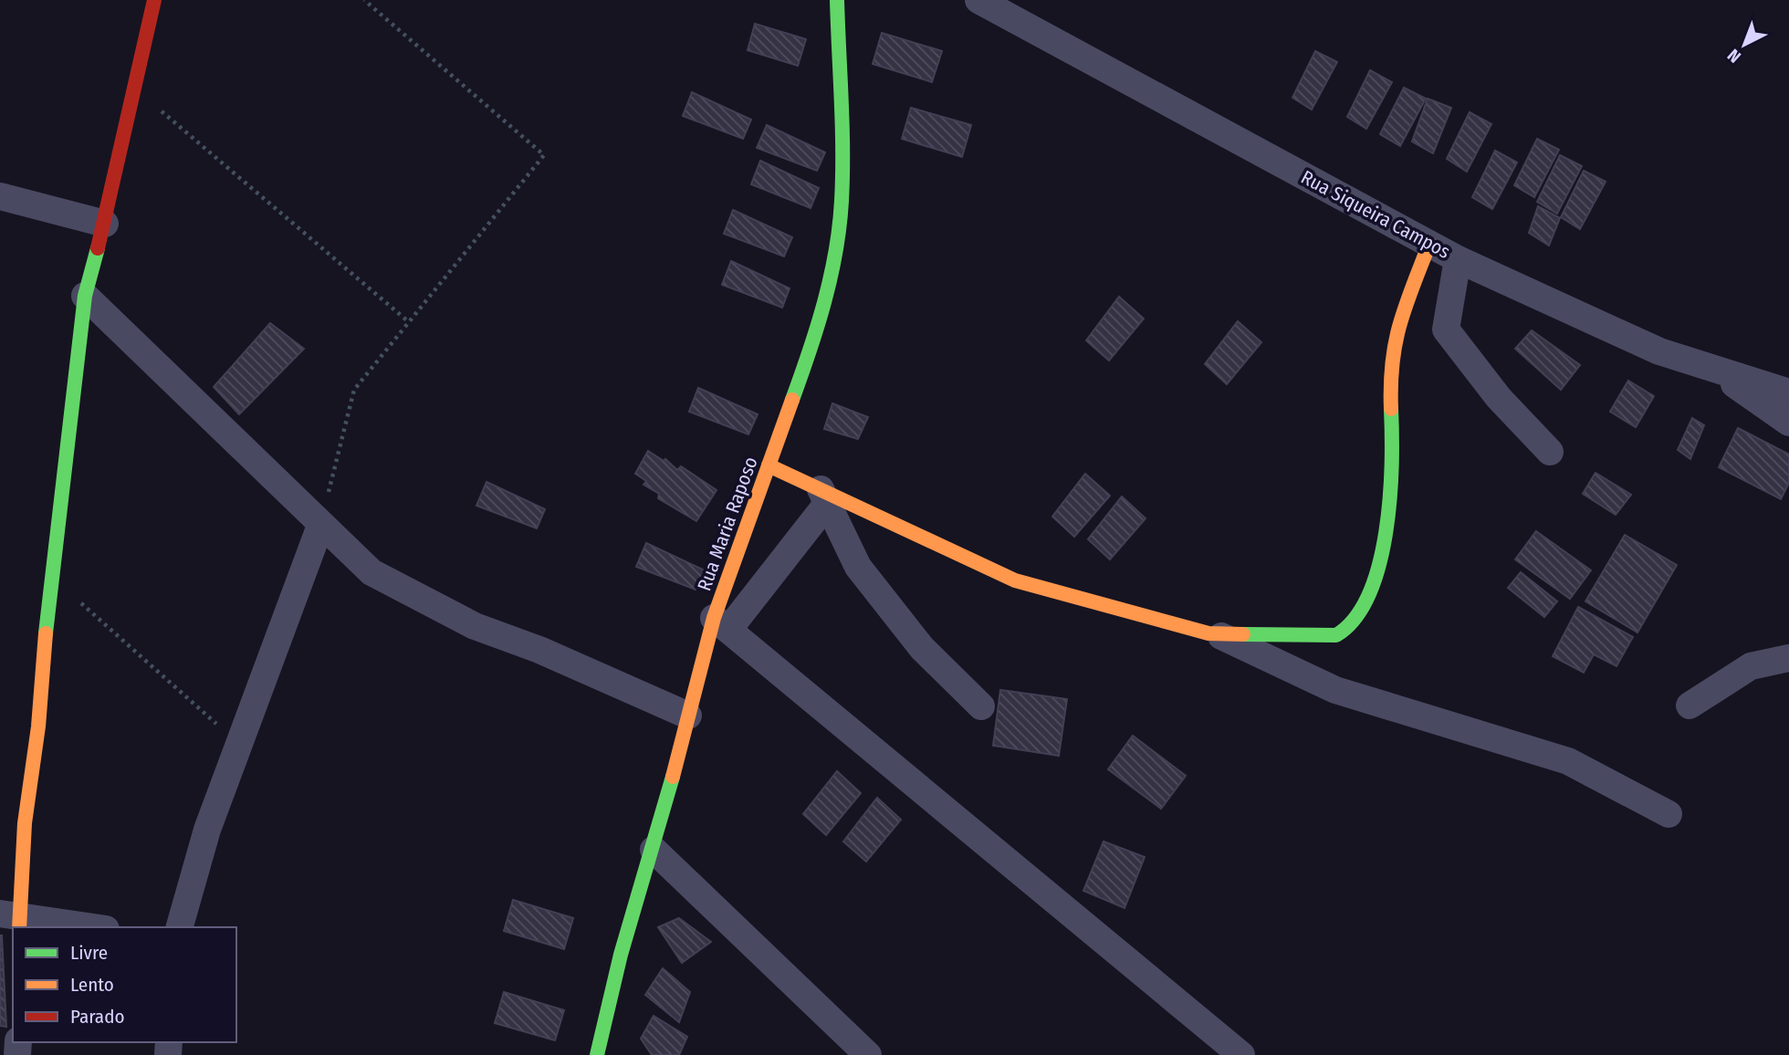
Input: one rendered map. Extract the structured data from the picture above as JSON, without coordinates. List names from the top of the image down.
{
  "streets": {
    "street": ["Rua Siqueira Campos", "Rua Maria Raposo"]
  },
  "legend": ["Livre", "Lento", "Parado"],
  "north": "bottom left"
}
